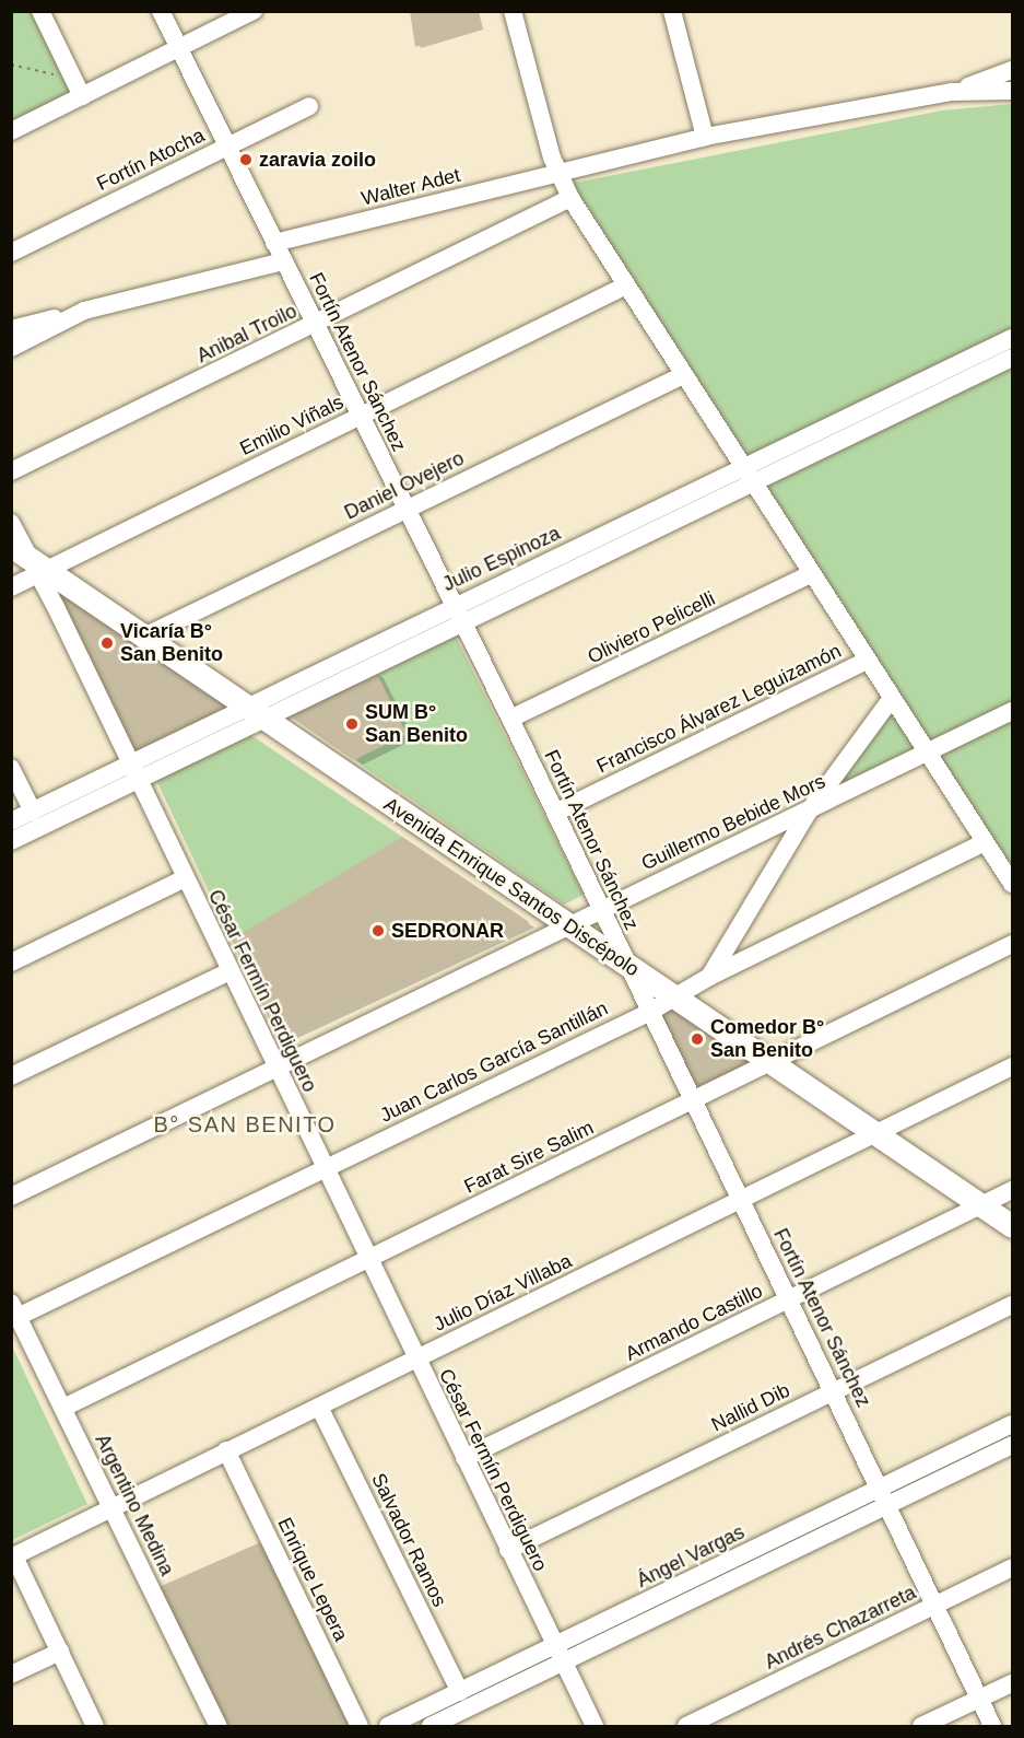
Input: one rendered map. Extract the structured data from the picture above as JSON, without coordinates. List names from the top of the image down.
{
  "streets": {
    "main road": ["Avenida Enrique Santos Discépolo"],
    "street": [
      "Fortín Atocha",
      "Walter Adet",
      "Anibal Troilo",
      "Fortín Atenor Sánchez",
      "Emilio Viñals",
      "Daniel Ovejero",
      "Julio Espinoza",
      "Oliviero Pelicelli",
      "Francisco Álvarez Leguizamón",
      "Guillermo Bebide Mors",
      "César Fermín Perdiguero",
      "Juan Carlos García Santillán",
      "Farat Sire Salim",
      "Julio Díaz Villaba",
      "Armando Castillo",
      "Nallid Dib",
      "Argentino Medina",
      "Salvador Ramos",
      "Ángel Vargas",
      "Enrique Lepera",
      "Andrés Chazarreta"
    ]
  },
  "crossings": [
    ["Fortín Atocha", "Fortín Atenor Sánchez"],
    ["Walter Adet", "Fortín Atenor Sánchez"],
    ["Anibal Troilo", "Fortín Atenor Sánchez"],
    ["Fortín Atenor Sánchez", "Emilio Viñals"],
    ["Fortín Atenor Sánchez", "Daniel Ovejero"],
    ["Fortín Atenor Sánchez", "Julio Espinoza"],
    ["Fortín Atenor Sánchez", "Oliviero Pelicelli"],
    ["Fortín Atenor Sánchez", "Francisco Álvarez Leguizamón"],
    ["Fortín Atenor Sánchez", "Guillermo Bebide Mors"],
    ["Fortín Atenor Sánchez", "Avenida Enrique Santos Discépolo"],
    ["Fortín Atenor Sánchez", "Juan Carlos García Santillán"],
    ["Fortín Atenor Sánchez", "Farat Sire Salim"],
    ["Fortín Atenor Sánchez", "Julio Díaz Villaba"],
    ["Fortín Atenor Sánchez", "Armando Castillo"],
    ["Fortín Atenor Sánchez", "Nallid Dib"],
    ["Fortín Atenor Sánchez", "Ángel Vargas"],
    ["Fortín Atenor Sánchez", "Andrés Chazarreta"],
    ["Emilio Viñals", "Avenida Enrique Santos Discépolo"],
    ["Emilio Viñals", "César Fermín Perdiguero"],
    ["Daniel Ovejero", "Avenida Enrique Santos Discépolo"],
    ["Julio Espinoza", "Avenida Enrique Santos Discépolo"],
    ["Julio Espinoza", "César Fermín Perdiguero"],
    ["Guillermo Bebide Mors", "Avenida Enrique Santos Discépolo"],
    ["Guillermo Bebide Mors", "César Fermín Perdiguero"],
    ["Avenida Enrique Santos Discépolo", "César Fermín Perdiguero"],
    ["Avenida Enrique Santos Discépolo", "Juan Carlos García Santillán"],
    ["Avenida Enrique Santos Discépolo", "Farat Sire Salim"],
    ["Avenida Enrique Santos Discépolo", "Julio Díaz Villaba"],
    ["Avenida Enrique Santos Discépolo", "Armando Castillo"],
    ["César Fermín Perdiguero", "Juan Carlos García Santillán"],
    ["César Fermín Perdiguero", "Farat Sire Salim"],
    ["César Fermín Perdiguero", "Julio Díaz Villaba"],
    ["César Fermín Perdiguero", "Armando Castillo"],
    ["César Fermín Perdiguero", "Nallid Dib"],
    ["César Fermín Perdiguero", "Ángel Vargas"],
    ["Juan Carlos García Santillán", "Argentino Medina"],
    ["Farat Sire Salim", "Argentino Medina"],
    ["Julio Díaz Villaba", "Argentino Medina"],
    ["Julio Díaz Villaba", "Salvador Ramos"],
    ["Julio Díaz Villaba", "Enrique Lepera"],
    ["Salvador Ramos", "Ángel Vargas"]
  ],
  "districts": ["B° SAN BENITO"],
  "places": [
    "zaravia zoilo",
    "Vicaría B° San Benito",
    "SUM B° San Benito",
    "SEDRONAR",
    "Comedor B° San Benito"
  ]
}
